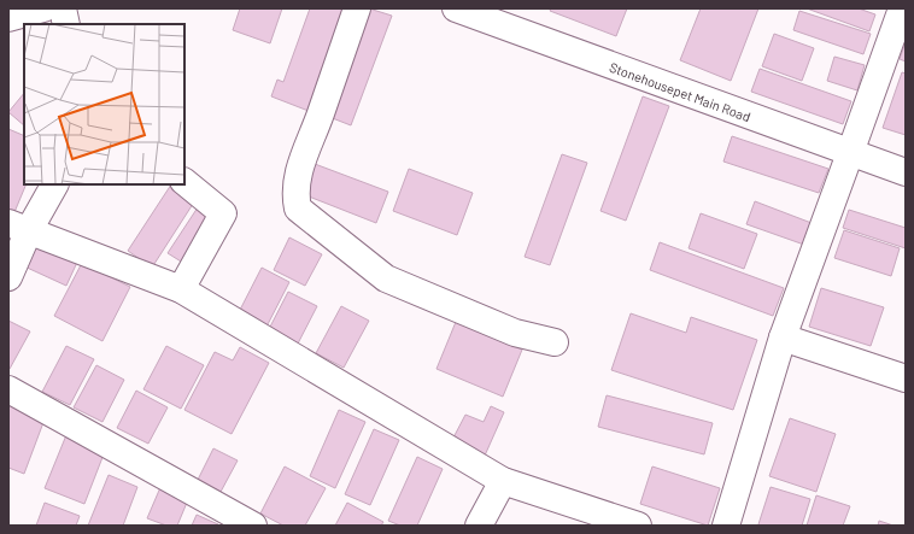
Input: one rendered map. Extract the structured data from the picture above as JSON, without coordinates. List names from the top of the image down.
{
  "streets": {
    "street": ["Stonehousepet Main Road"]
  }
}
